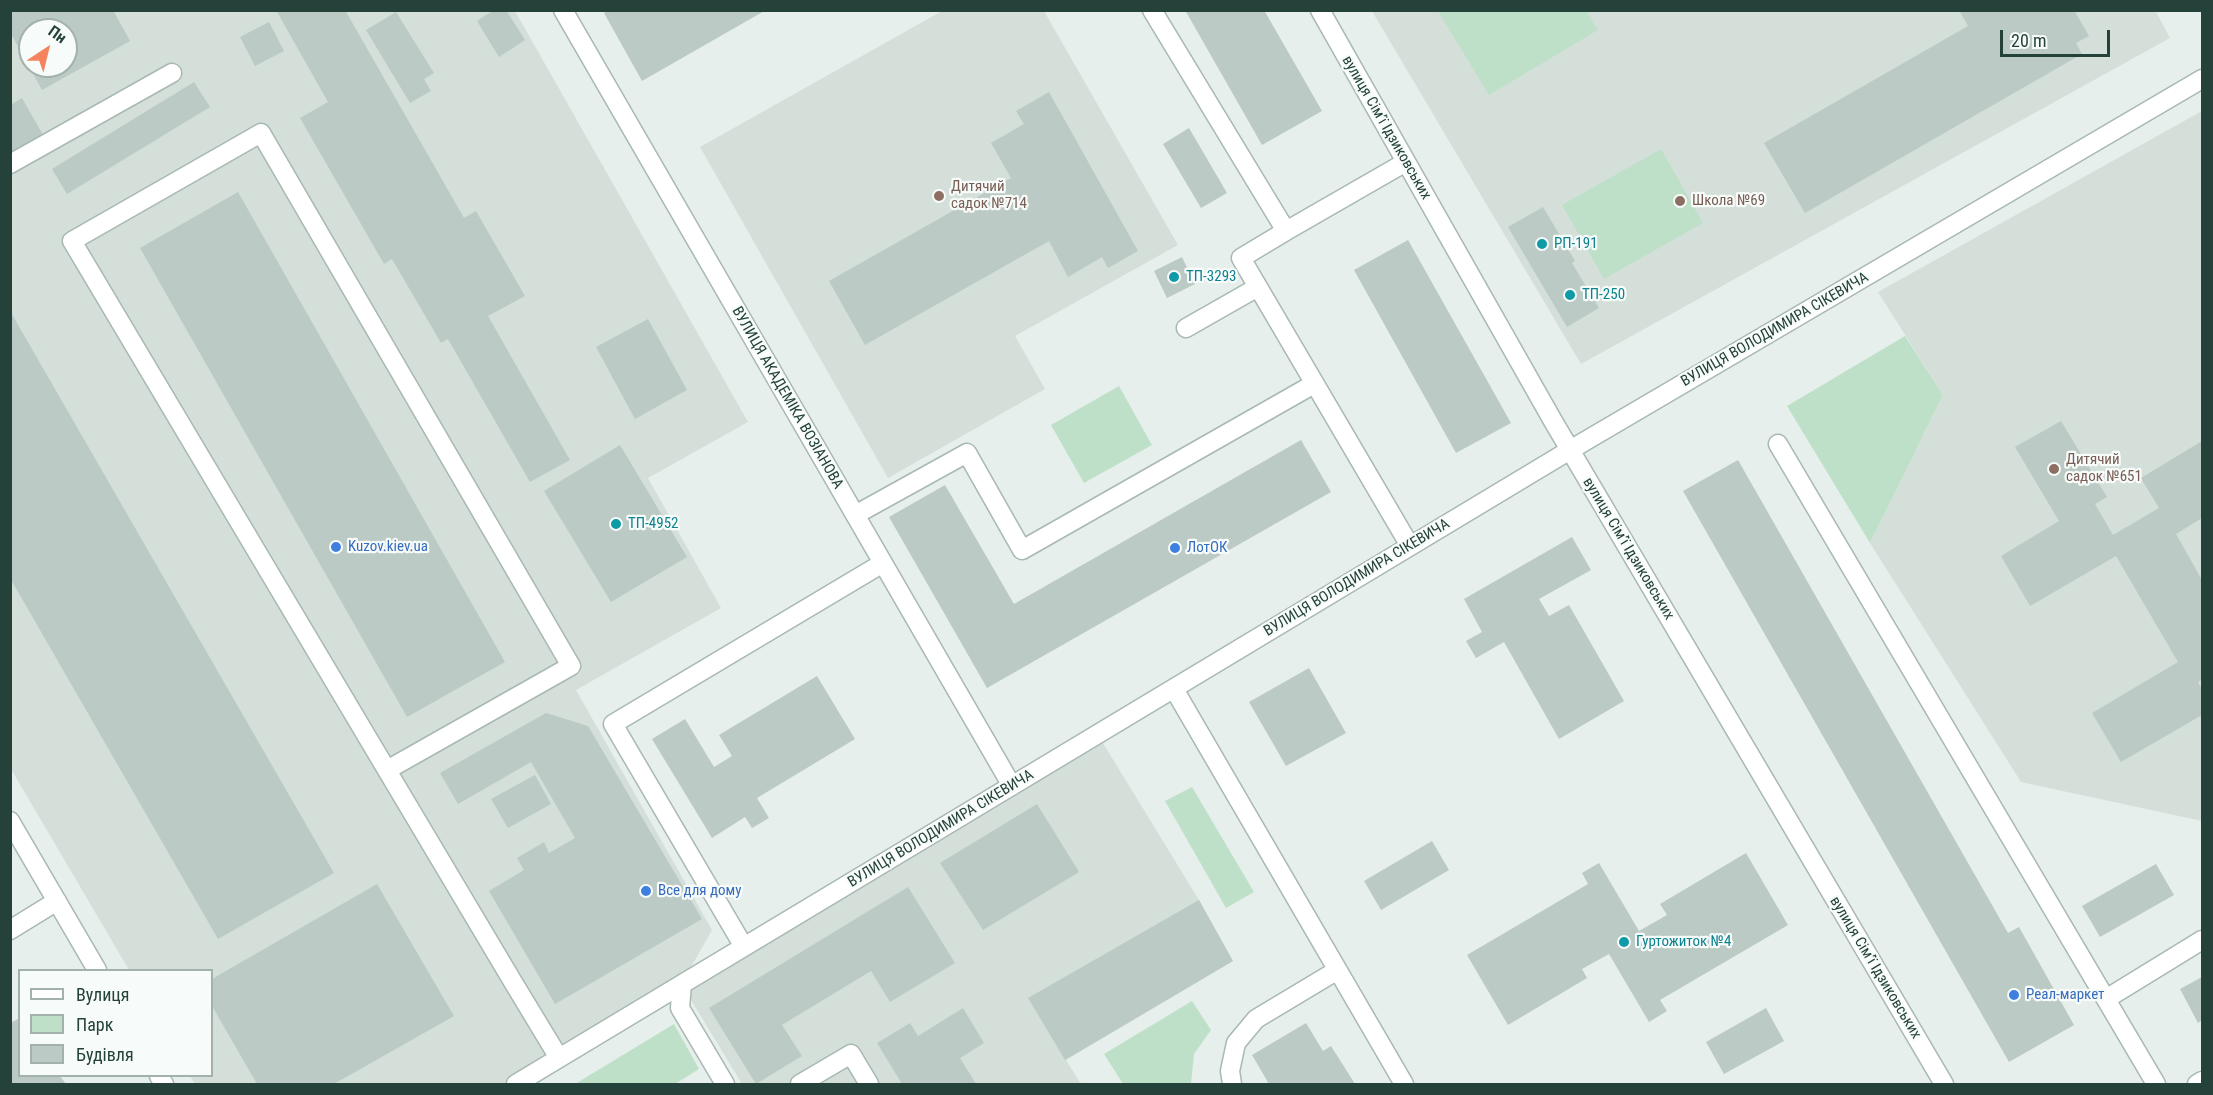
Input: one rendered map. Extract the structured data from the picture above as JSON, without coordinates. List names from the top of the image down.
{
  "streets": {
    "street": ["вулиця Сімʼї Ідзиковських", "ВУЛИЦЯ ВОЛОДИМИРА СІКЕВИЧА", "ВУЛИЦЯ АКАДЕМІКА ВОЗІАНОВА"]
  },
  "crossings": [
    ["вулиця Сімʼї Ідзиковських", "ВУЛИЦЯ ВОЛОДИМИРА СІКЕВИЧА"],
    ["ВУЛИЦЯ ВОЛОДИМИРА СІКЕВИЧА", "ВУЛИЦЯ АКАДЕМІКА ВОЗІАНОВА"]
  ],
  "places": [
    "Дитячий садок №714",
    "Школа №69",
    "РП-191",
    "ТП-3293",
    "ТП-250",
    "Дитячий садок №651",
    "ТП-4952",
    "Kuzov.kiev.ua",
    "ЛотОК",
    "Все для дому",
    "Гуртожиток №4",
    "Реал-маркет"
  ],
  "legend": ["Вулиця", "Парк", "Будівля"],
  "scale_bar": "20 m",
  "north": "top right"
}
